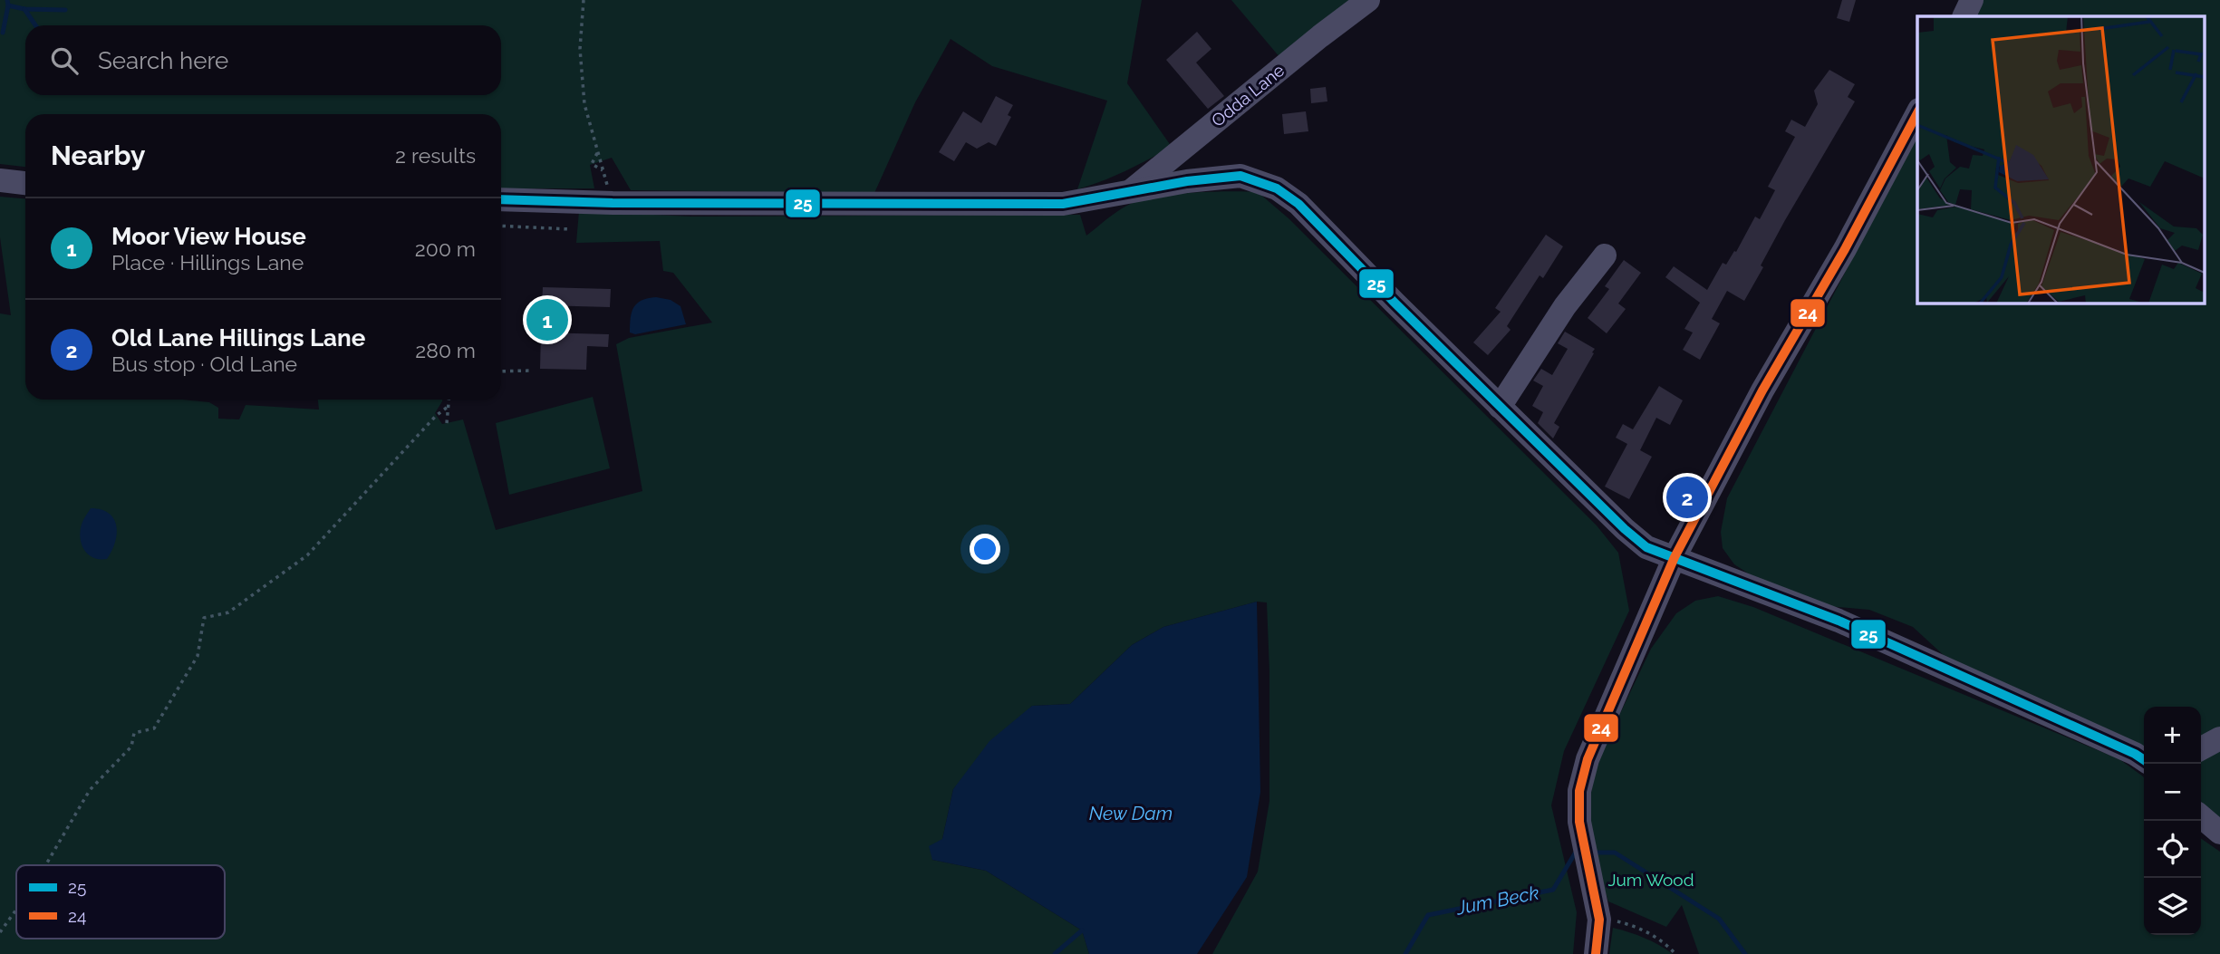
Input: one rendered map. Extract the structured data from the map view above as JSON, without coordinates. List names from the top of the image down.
{
  "streets": {
    "street": ["Odda Lane"]
  },
  "water": ["New Dam", "Jum Beck"],
  "parks": ["Jum Wood"],
  "lines": ["transit line 24", "transit line 25"],
  "legend": ["25", "24"],
  "page": {
    "search": "Search here",
    "heading": ["Nearby", "2 results"],
    "list": [
      {
        "mark": "1",
        "name": "Moor View House",
        "note": "Place · Hillings Lane",
        "value": "200 m"
      },
      {
        "mark": "2",
        "name": "Old Lane Hillings Lane",
        "note": "Bus stop · Old Lane",
        "value": "280 m"
      }
    ],
    "pins": ["1", "2"],
    "map_buttons": ["+", "−"]
  }
}
